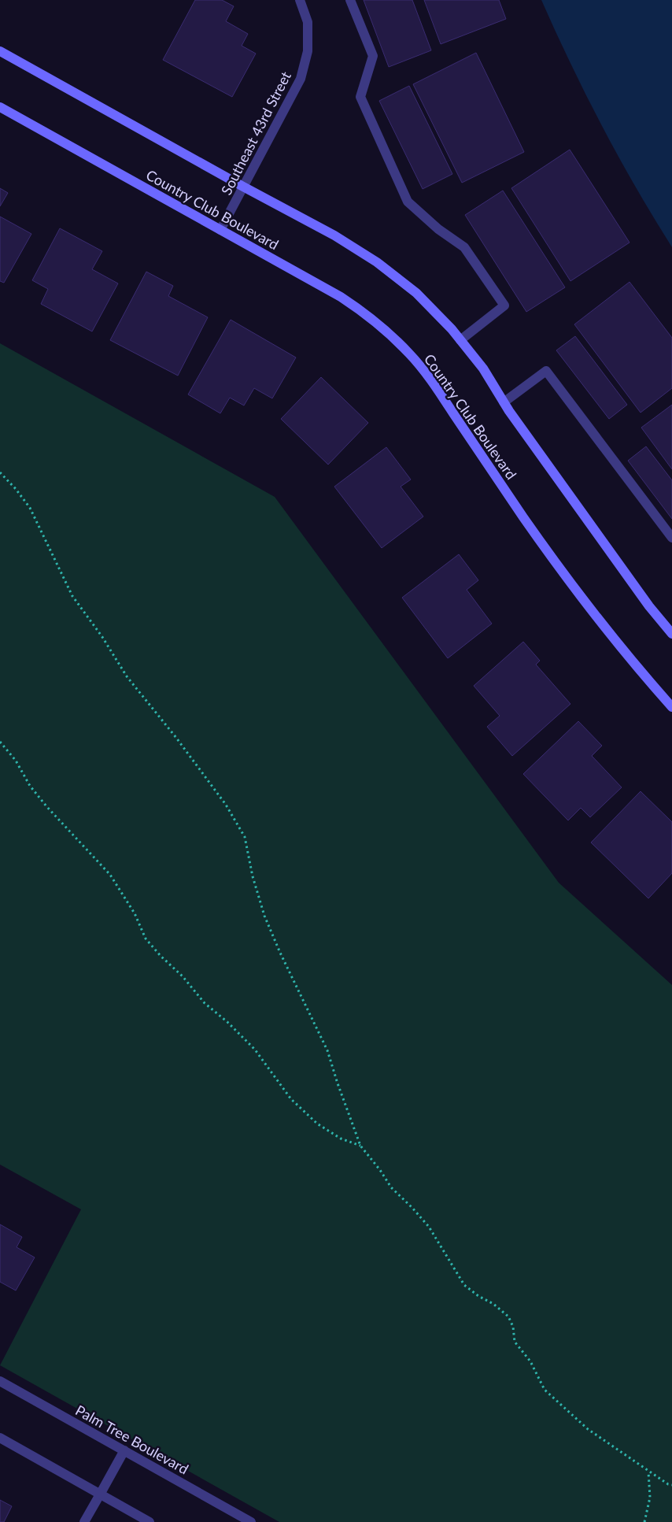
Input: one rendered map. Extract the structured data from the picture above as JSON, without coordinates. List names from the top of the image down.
{
  "streets": {
    "main road": ["Country Club Boulevard"],
    "street": ["Southeast 43rd Street", "Palm Tree Boulevard"]
  },
  "crossings": [
    ["Southeast 43rd Street", "Country Club Boulevard"]
  ]
}
